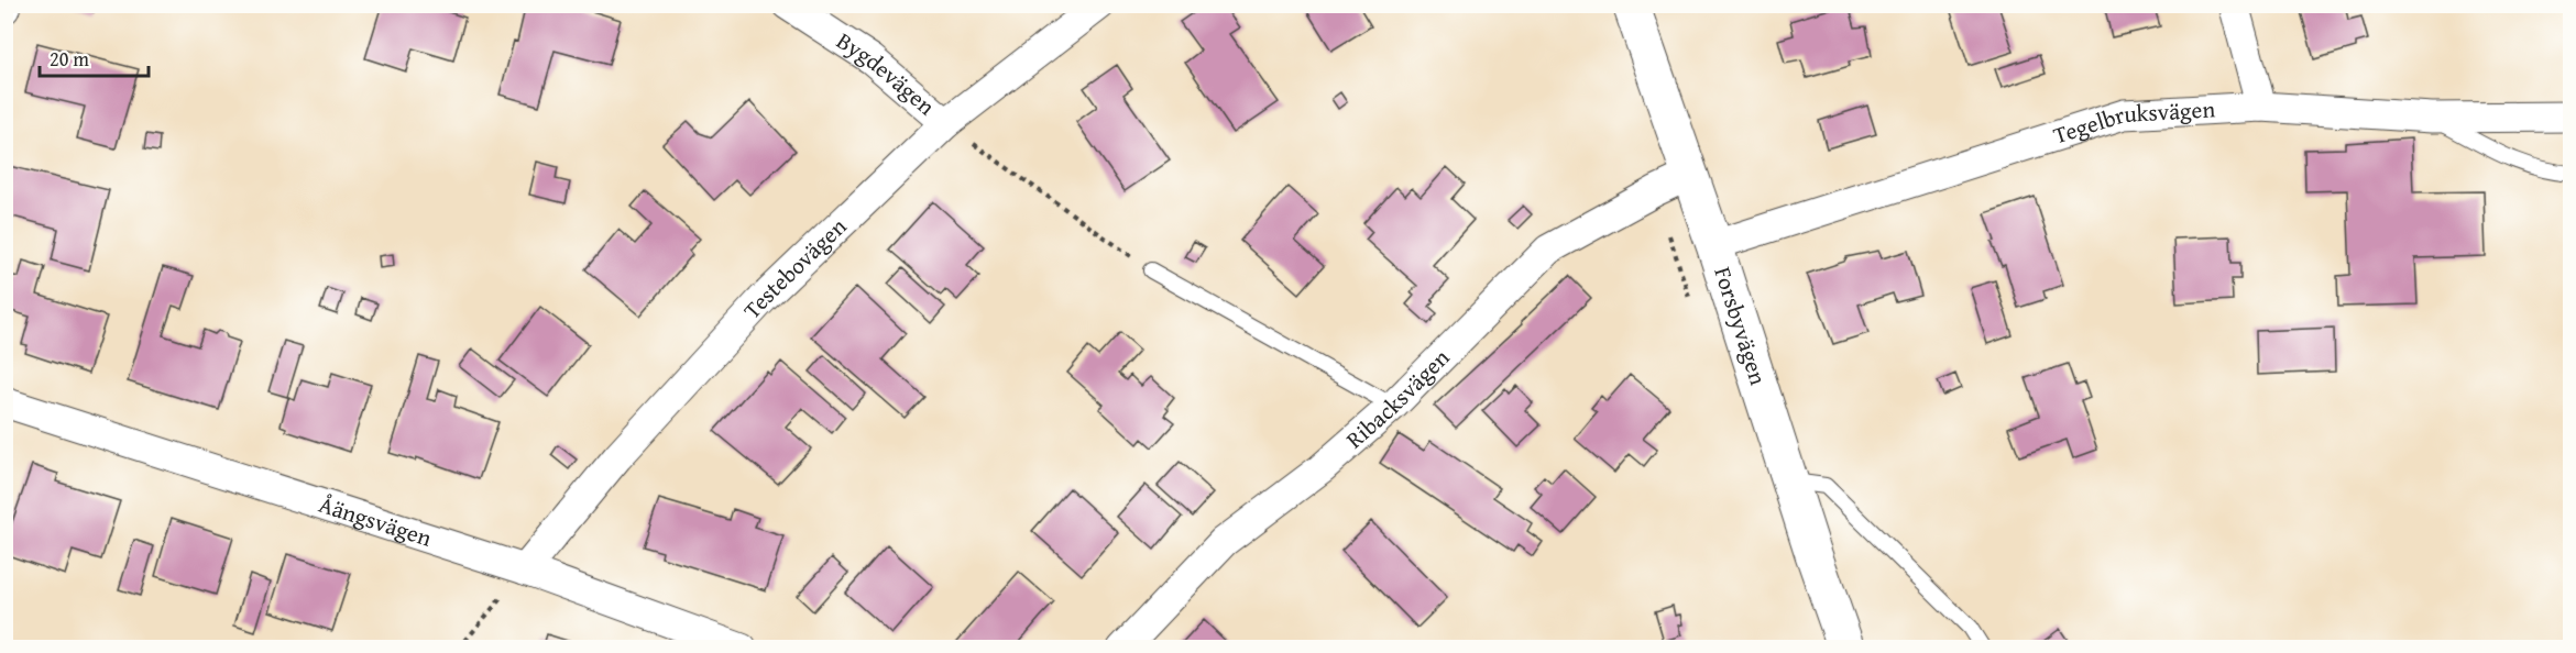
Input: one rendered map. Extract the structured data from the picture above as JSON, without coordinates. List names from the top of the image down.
{
  "streets": {
    "street": [
      "Bygdevägen",
      "Tegelbruksvägen",
      "Testebovägen",
      "Forsbyvägen",
      "Ribacksvägen",
      "Åängsvägen"
    ]
  },
  "crossings": [
    ["Bygdevägen", "Testebovägen"],
    ["Tegelbruksvägen", "Forsbyvägen"],
    ["Testebovägen", "Åängsvägen"],
    ["Forsbyvägen", "Ribacksvägen"]
  ],
  "scale_bar": "20 m"
}
